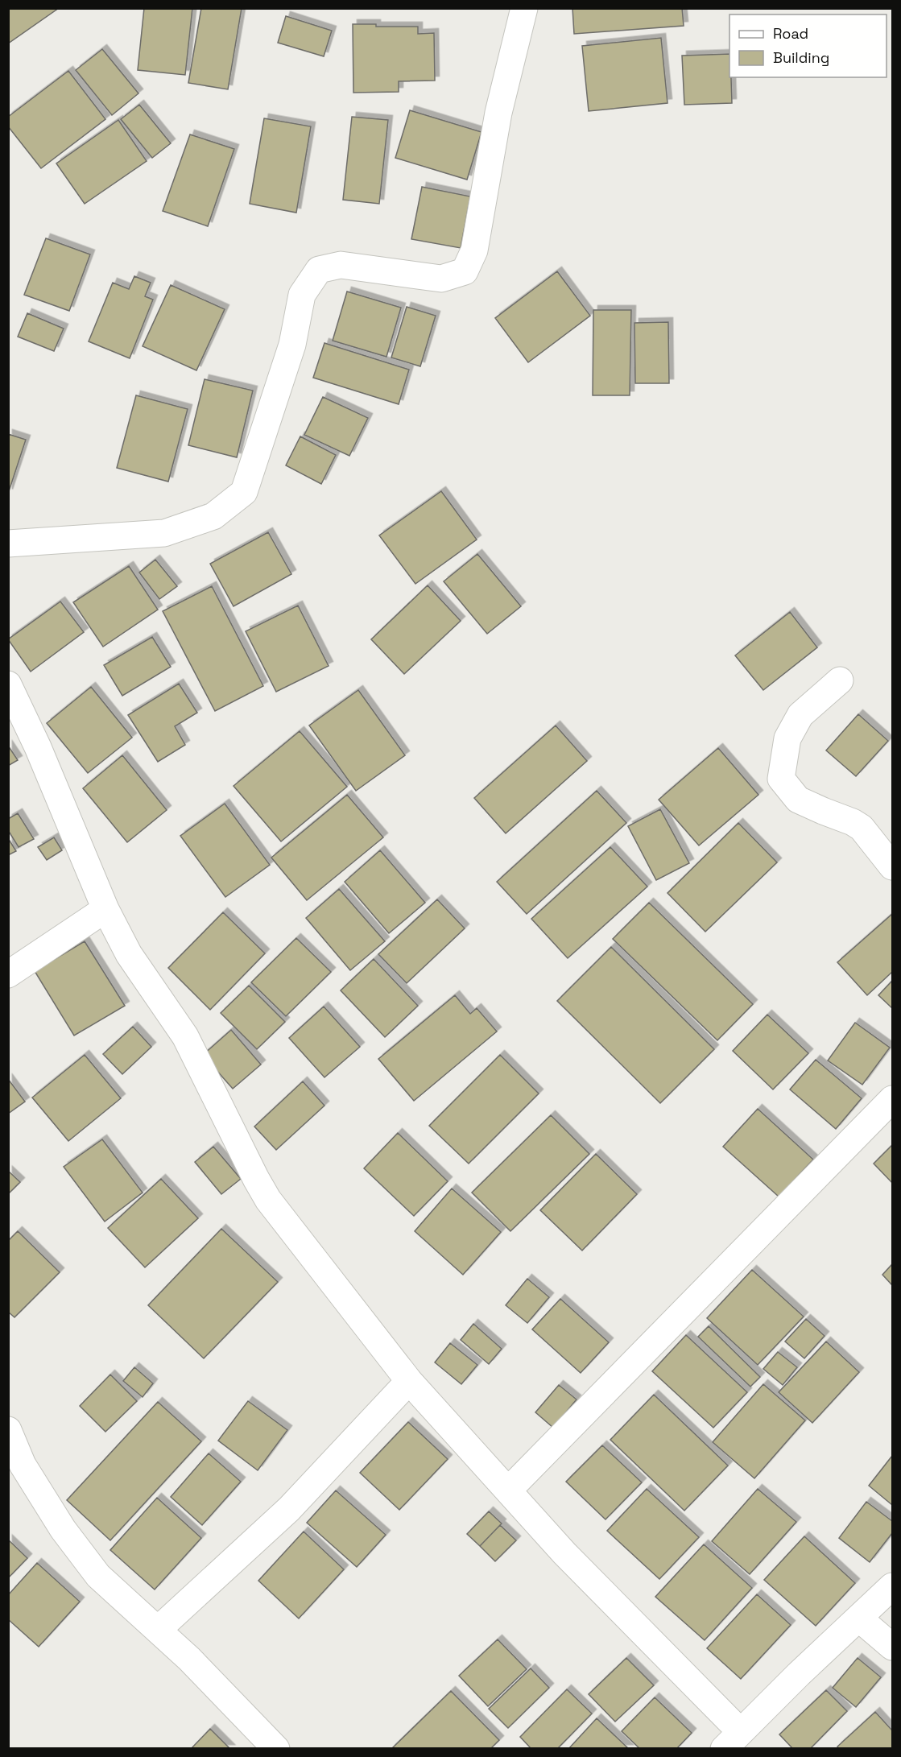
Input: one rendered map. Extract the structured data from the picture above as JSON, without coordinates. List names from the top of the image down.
{
  "legend": ["Road", "Building"]
}
